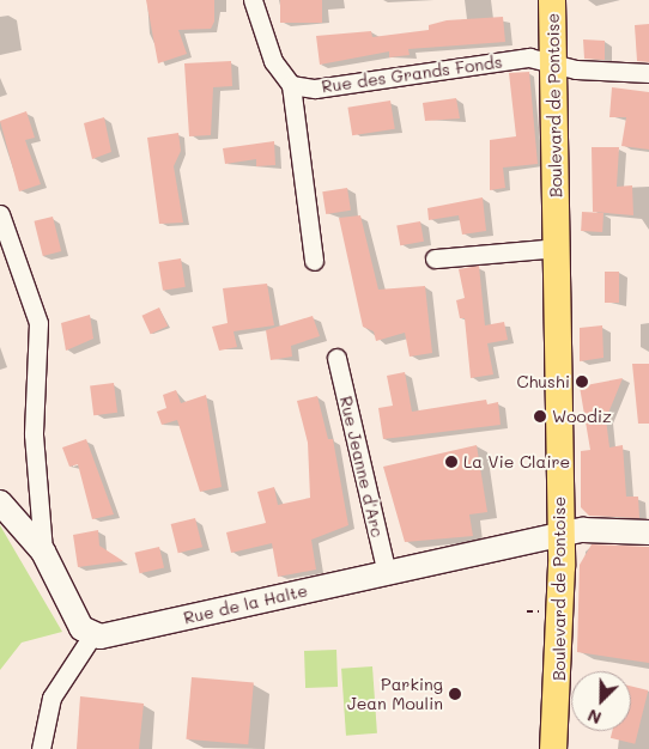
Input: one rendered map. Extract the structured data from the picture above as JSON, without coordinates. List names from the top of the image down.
{
  "streets": {
    "main road": ["Boulevard de Pontoise"],
    "street": ["Rue des Grands Fonds", "Rue Jeanne d'Arc", "Rue de la Halte"]
  },
  "crossings": [
    ["Rue des Grands Fonds", "Boulevard de Pontoise"],
    ["Boulevard de Pontoise", "Rue de la Halte"],
    ["Rue Jeanne d'Arc", "Rue de la Halte"]
  ],
  "places": [
    "Chushi",
    "Woodiz",
    "La Vie Claire",
    "Parking Jean Moulin"
  ],
  "north": "bottom left"
}
